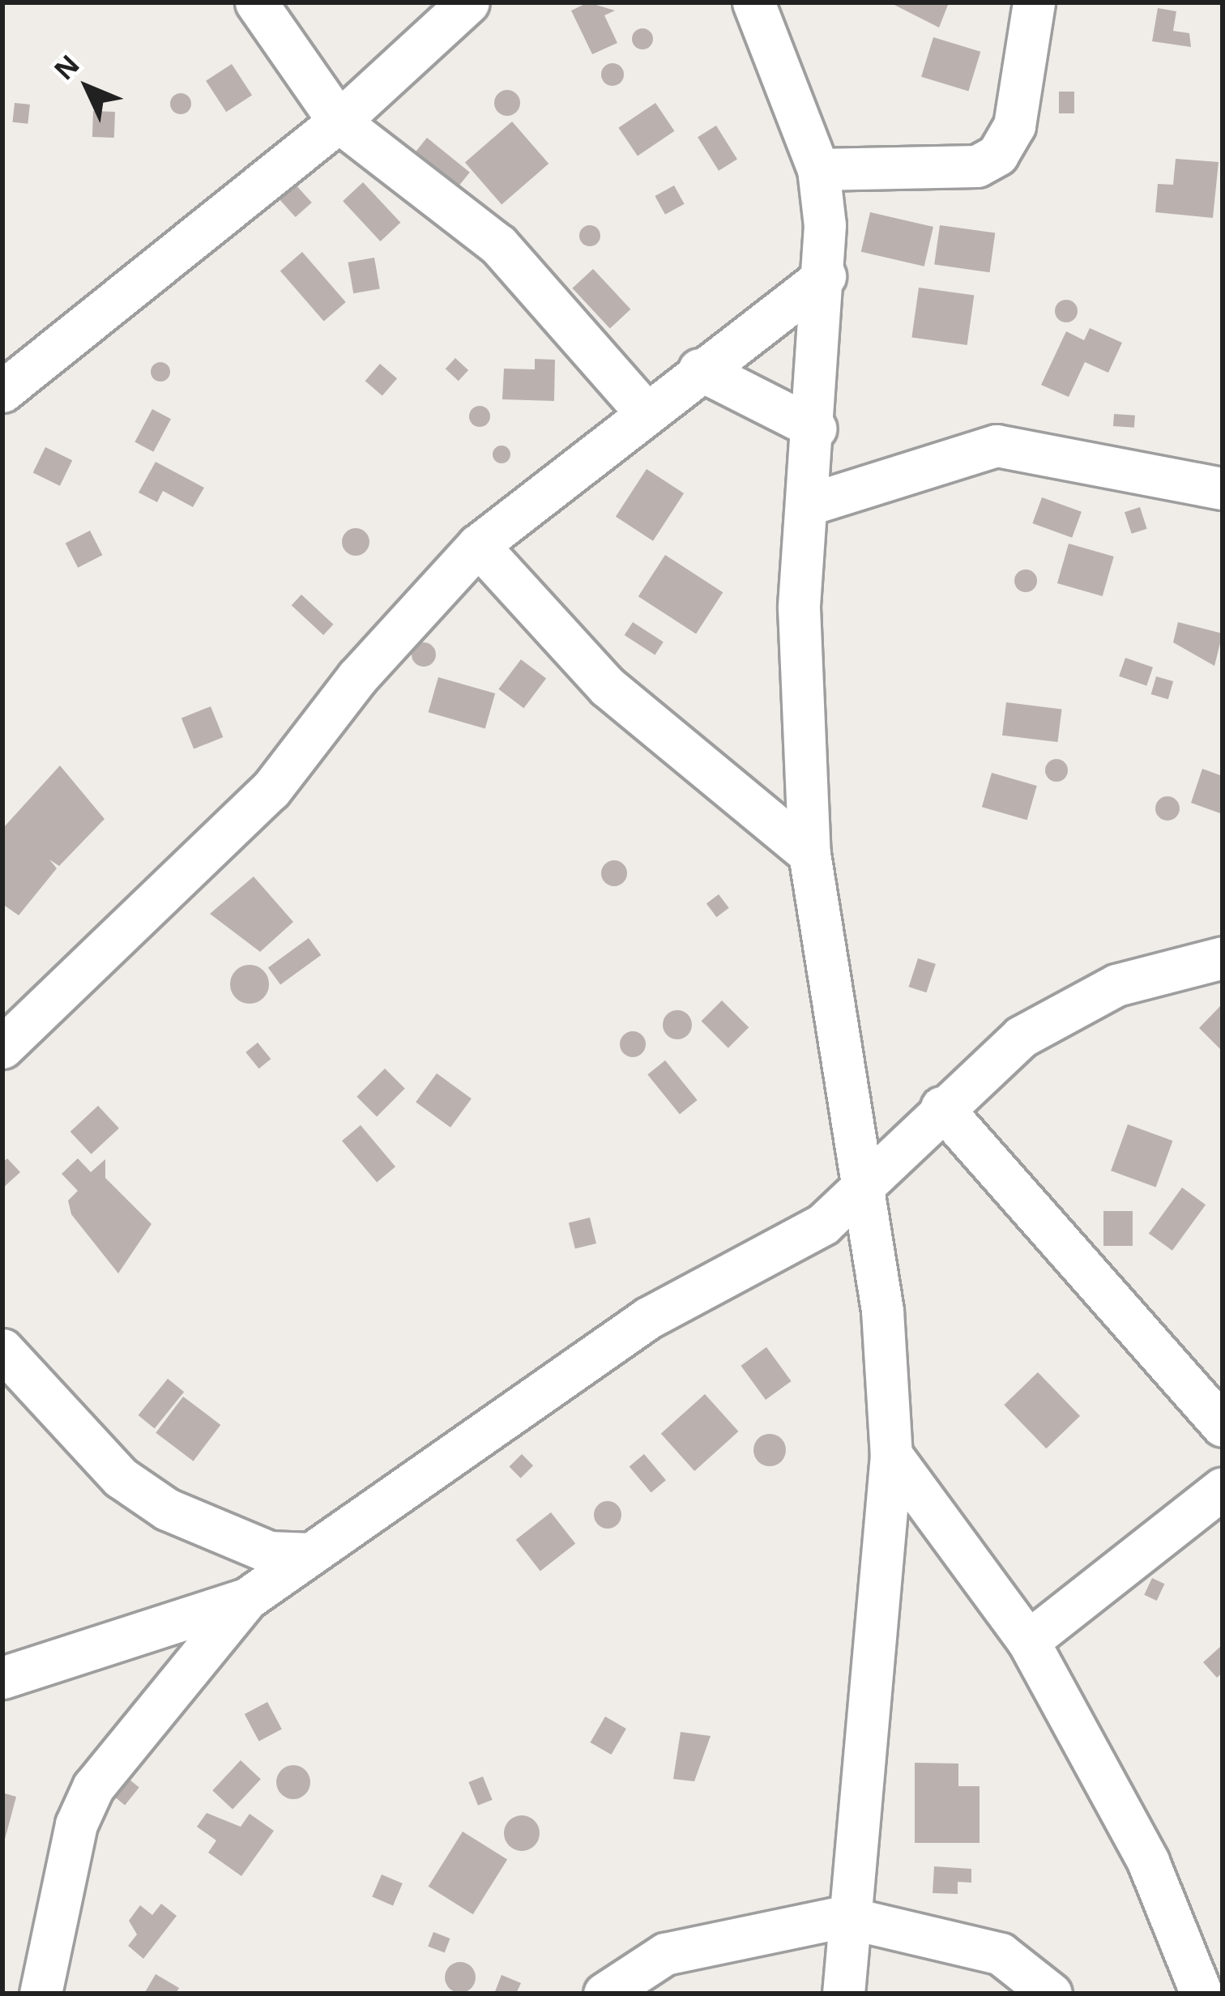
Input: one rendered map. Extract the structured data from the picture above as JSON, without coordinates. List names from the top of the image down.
{
  "north": "top left"
}
